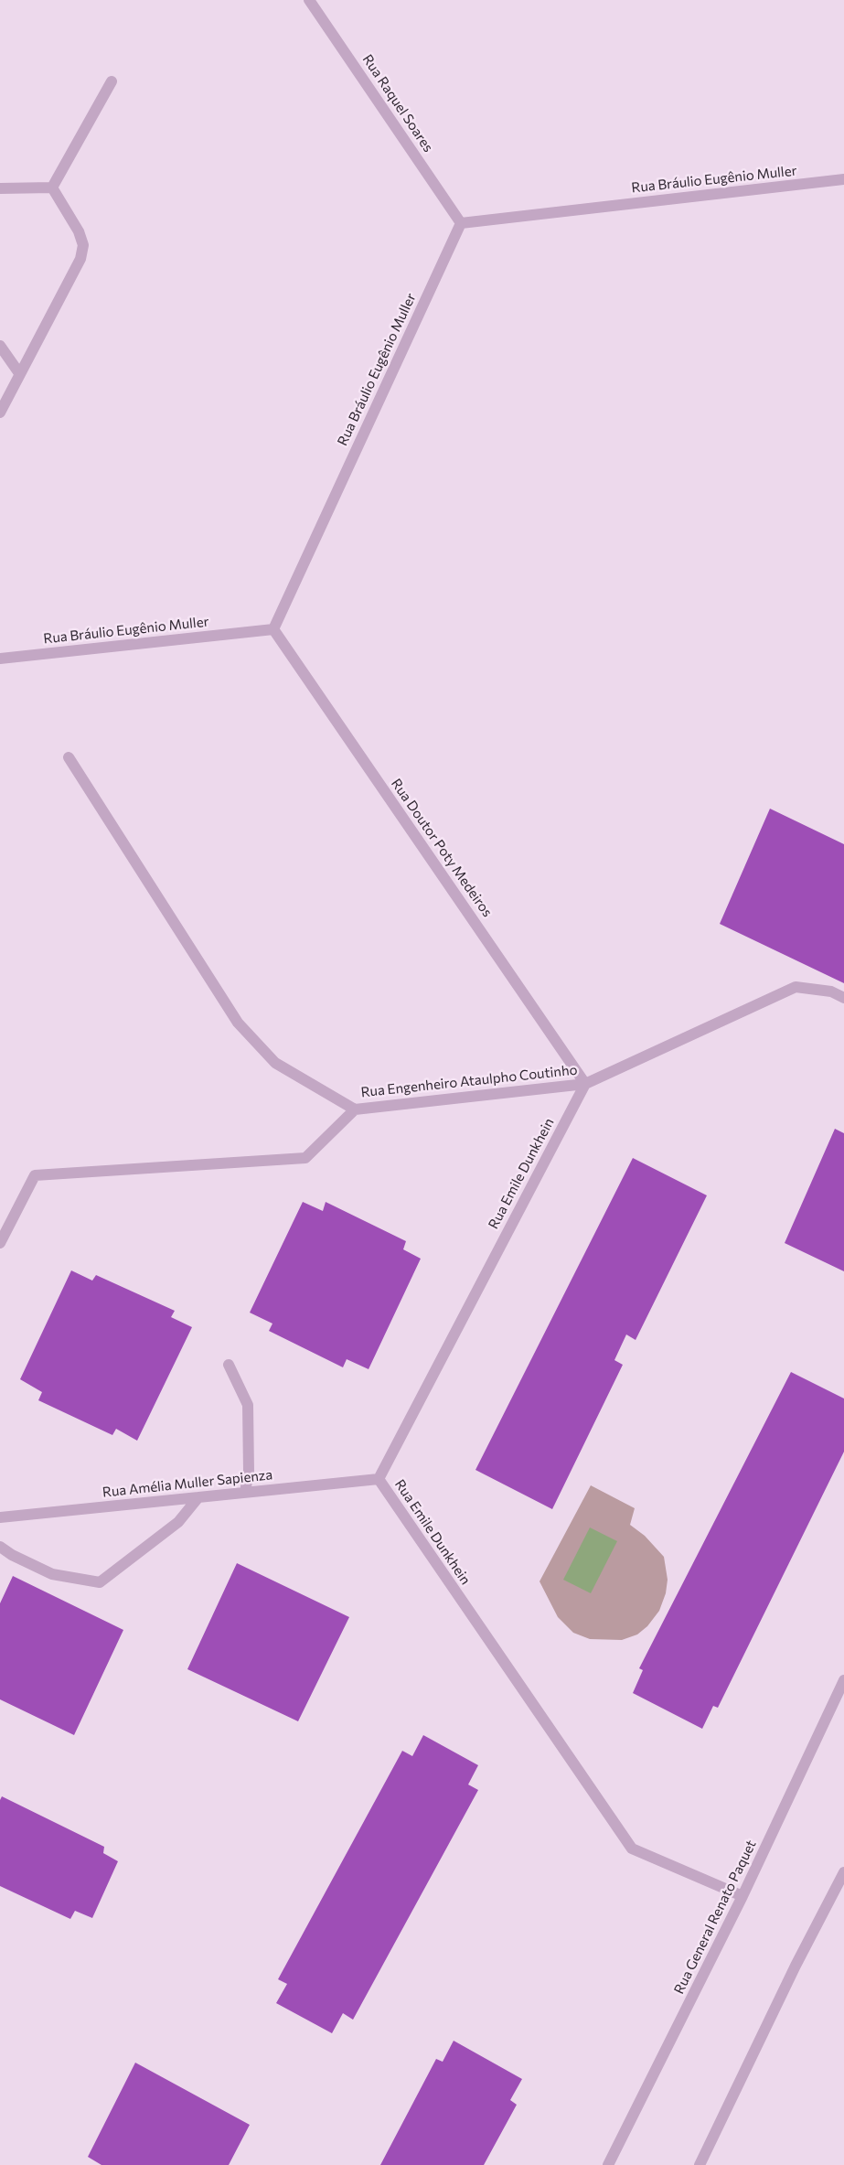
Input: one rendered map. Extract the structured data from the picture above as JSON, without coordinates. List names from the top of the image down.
{
  "streets": {
    "street": [
      "Rua Raquel Soares",
      "Rua Bráulio Eugênio Muller",
      "Rua Doutor Poty Medeiros",
      "Rua Engenheiro Ataulpho Coutinho",
      "Rua Emile Dunkhein",
      "Rua Amélia Muller Sapienza",
      "Rua General Renato Paquet"
    ]
  },
  "crossings": [
    ["Rua Raquel Soares", "Rua Bráulio Eugênio Muller"],
    ["Rua Bráulio Eugênio Muller", "Rua Doutor Poty Medeiros"],
    ["Rua Doutor Poty Medeiros", "Rua Engenheiro Ataulpho Coutinho"],
    ["Rua Doutor Poty Medeiros", "Rua Emile Dunkhein"],
    ["Rua Engenheiro Ataulpho Coutinho", "Rua Emile Dunkhein"],
    ["Rua Emile Dunkhein", "Rua Amélia Muller Sapienza"],
    ["Rua Emile Dunkhein", "Rua General Renato Paquet"]
  ]
}
